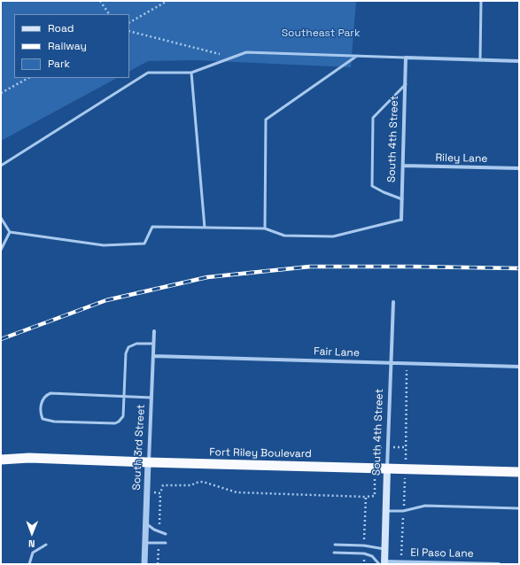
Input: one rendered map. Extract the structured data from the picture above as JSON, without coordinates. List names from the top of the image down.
{
  "streets": {
    "highway": ["Fort Riley Boulevard"],
    "main road": ["South 4th Street"],
    "street": [
      "Riley Lane",
      "Fair Lane",
      "South 3rd Street",
      "El Paso Lane"
    ]
  },
  "crossings": [
    ["South 4th Street", "Riley Lane"],
    ["South 4th Street", "Fair Lane"],
    ["South 4th Street", "Fort Riley Boulevard"],
    ["South 4th Street", "El Paso Lane"],
    ["Fair Lane", "South 3rd Street"],
    ["South 3rd Street", "Fort Riley Boulevard"]
  ],
  "parks": ["Southeast Park"],
  "legend": ["Road", "Railway", "Park"],
  "north": "bottom"
}
